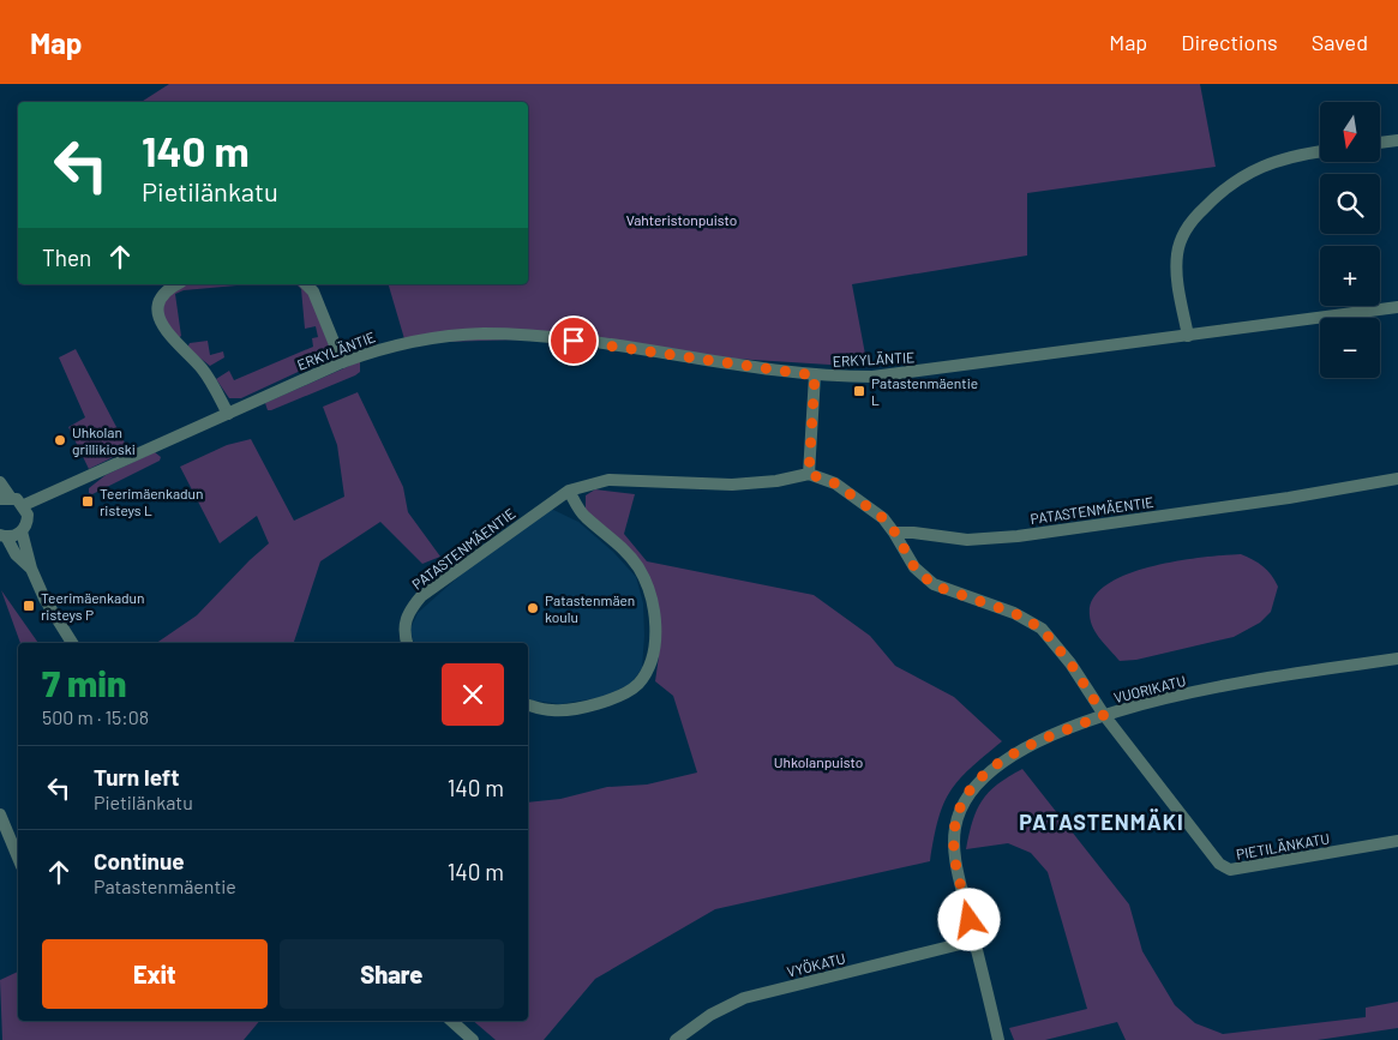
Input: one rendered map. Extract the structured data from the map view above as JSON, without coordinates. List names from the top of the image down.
{
  "streets": {
    "street": [
      "ERKYLÄNTIE",
      "PATASTENMÄENTIE",
      "VUORIKATU",
      "PIETILÄNKATU",
      "VYÖKATU"
    ]
  },
  "crossings": [
    ["PATASTENMÄENTIE", "PIETILÄNKATU"],
    ["VUORIKATU", "PIETILÄNKATU"],
    ["VUORIKATU", "VYÖKATU"]
  ],
  "districts": ["PATASTENMÄKI"],
  "parks": ["Vahteristonpuisto", "Uhkolanpuisto"],
  "places": {
    "transit": ["Patastenmäentie L", "Teerimäenkadun risteys L", "Teerimäenkadun risteys P"],
    "other": ["Uhkolan grillikioski", "Patastenmäen koulu"]
  },
  "north": "bottom",
  "page": {
    "header": "Map",
    "nav": ["Map", "Directions", "Saved"],
    "map_buttons": ["+", "−"],
    "turn": ["140 m", "Pietilänkatu"],
    "then": "Then",
    "heading": ["7 min", "500 m · 15:08"],
    "list": [
      {
        "name": "Turn left",
        "note": "Pietilänkatu",
        "value": "140 m"
      },
      {
        "name": "Continue",
        "note": "Patastenmäentie",
        "value": "140 m"
      }
    ],
    "buttons": ["Exit", "Share"]
  }
}
